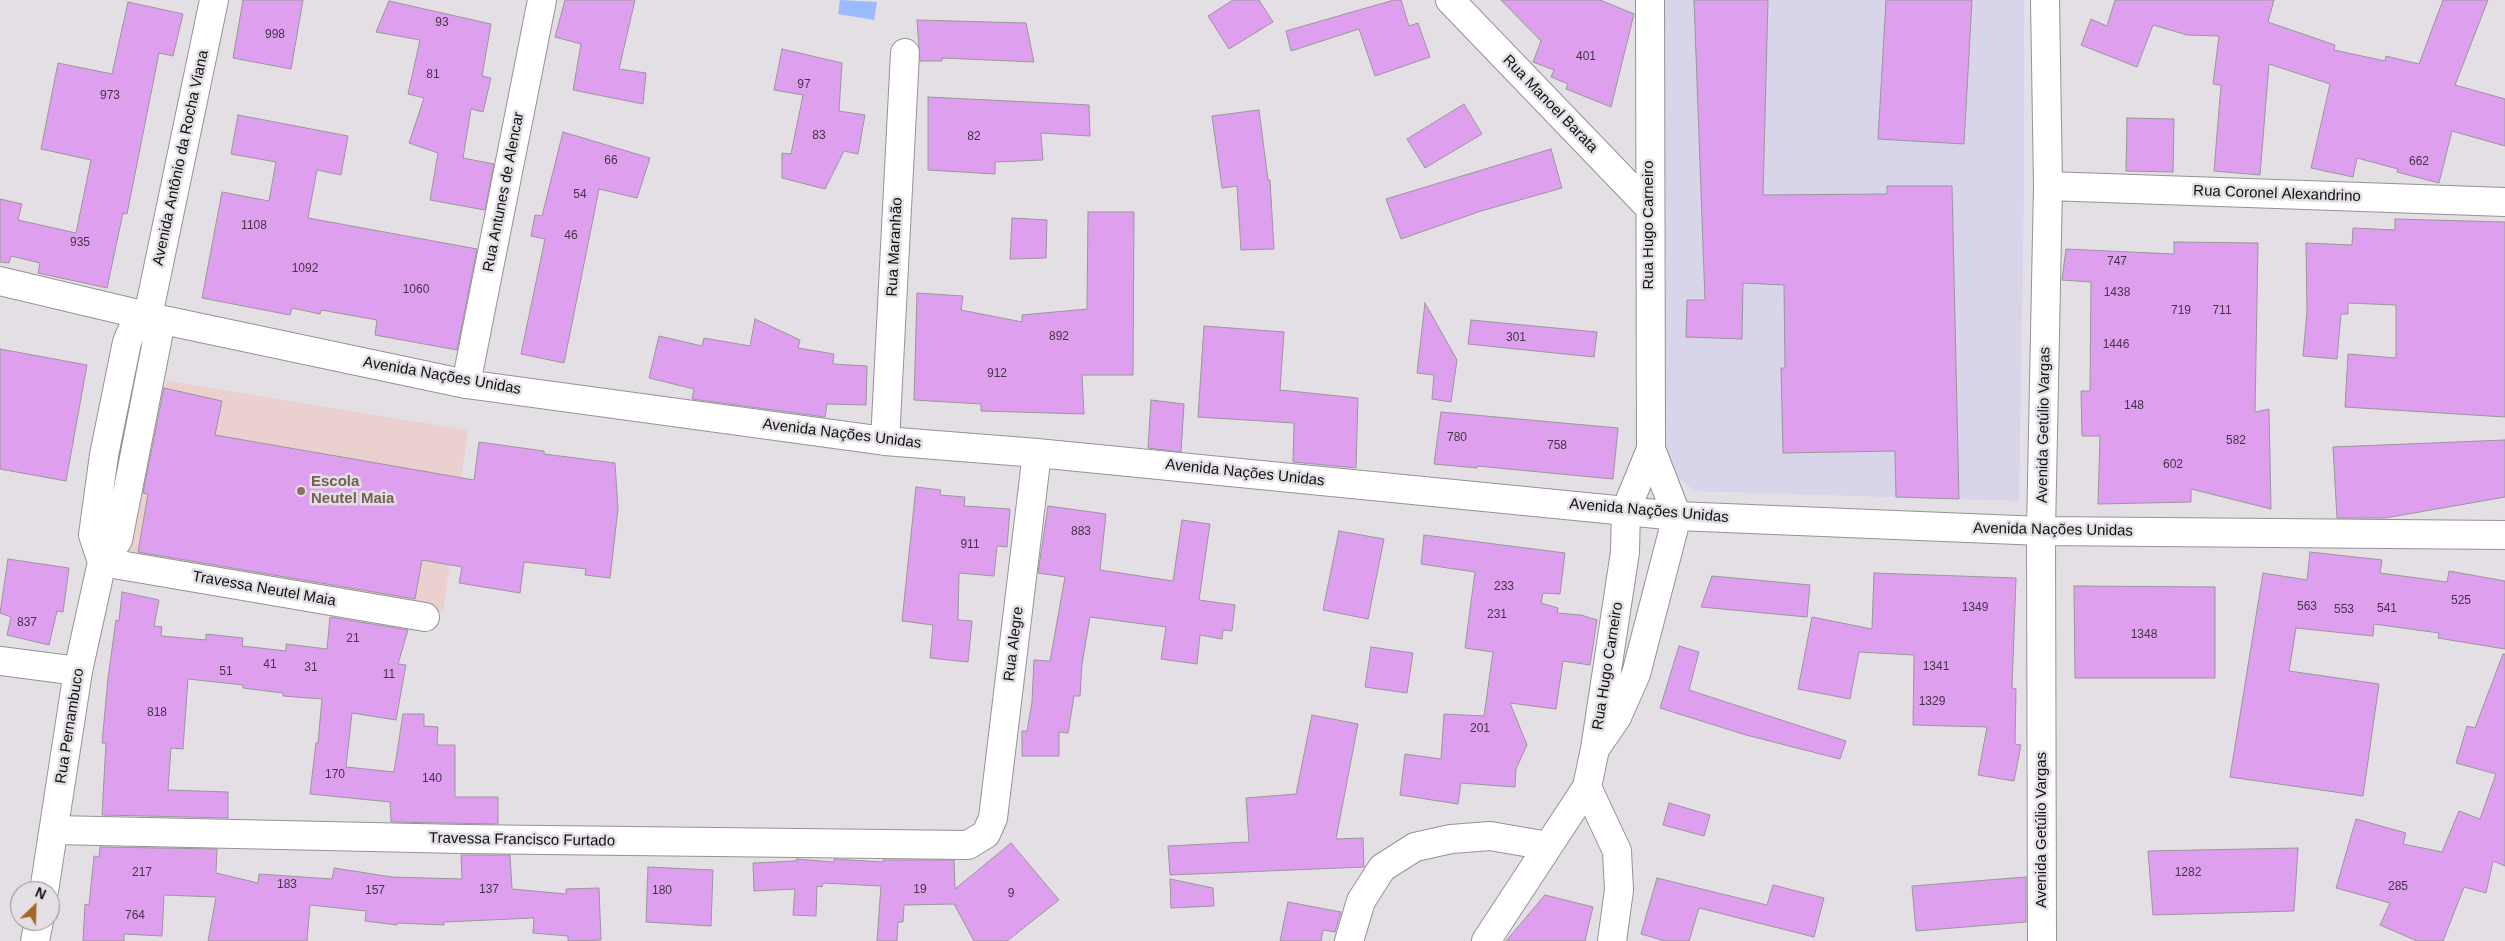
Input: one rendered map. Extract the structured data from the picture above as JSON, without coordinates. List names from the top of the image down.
{
  "streets": {
    "street": [
      "Rua Manoel Barata",
      "Avenida Antônio da Rocha Viana",
      "Rua Antunes de Alencar",
      "Rua Coronel Alexandrino",
      "Rua Hugo Carneiro",
      "Rua Maranhão",
      "Avenida Nações Unidas",
      "Avenida Getúlio Vargas",
      "Travessa Neutel Maia",
      "Rua Alegre",
      "Rua Pernambuco",
      "Travessa Francisco Furtado"
    ]
  },
  "crossings": [
    ["Rua Manoel Barata", "Rua Hugo Carneiro"],
    ["Avenida Antônio da Rocha Viana", "Avenida Nações Unidas"],
    ["Rua Antunes de Alencar", "Avenida Nações Unidas"],
    ["Rua Coronel Alexandrino", "Avenida Getúlio Vargas"],
    ["Rua Hugo Carneiro", "Avenida Nações Unidas"],
    ["Rua Maranhão", "Avenida Nações Unidas"],
    ["Avenida Nações Unidas", "Avenida Getúlio Vargas"],
    ["Avenida Nações Unidas", "Rua Alegre"],
    ["Travessa Neutel Maia", "Rua Pernambuco"],
    ["Rua Alegre", "Travessa Francisco Furtado"],
    ["Rua Pernambuco", "Travessa Francisco Furtado"]
  ],
  "places": ["Escola Neutel Maia"],
  "house_numbers": [
    "93",
    "998",
    "401",
    "81",
    "97",
    "973",
    "83",
    "82",
    "66",
    "662",
    "54",
    "1108",
    "46",
    "935",
    "747",
    "1092",
    "1060",
    "1438",
    "719",
    "711",
    "892",
    "301",
    "1446",
    "912",
    "148",
    "780",
    "582",
    "758",
    "602",
    "883",
    "911",
    "233",
    "525",
    "563",
    "1349",
    "541",
    "553",
    "231",
    "837",
    "1348",
    "21",
    "41",
    "1341",
    "31",
    "51",
    "11",
    "1329",
    "818",
    "201",
    "170",
    "140",
    "217",
    "1282",
    "183",
    "285",
    "137",
    "19",
    "157",
    "180",
    "9",
    "764"
  ],
  "north": "top right"
}
